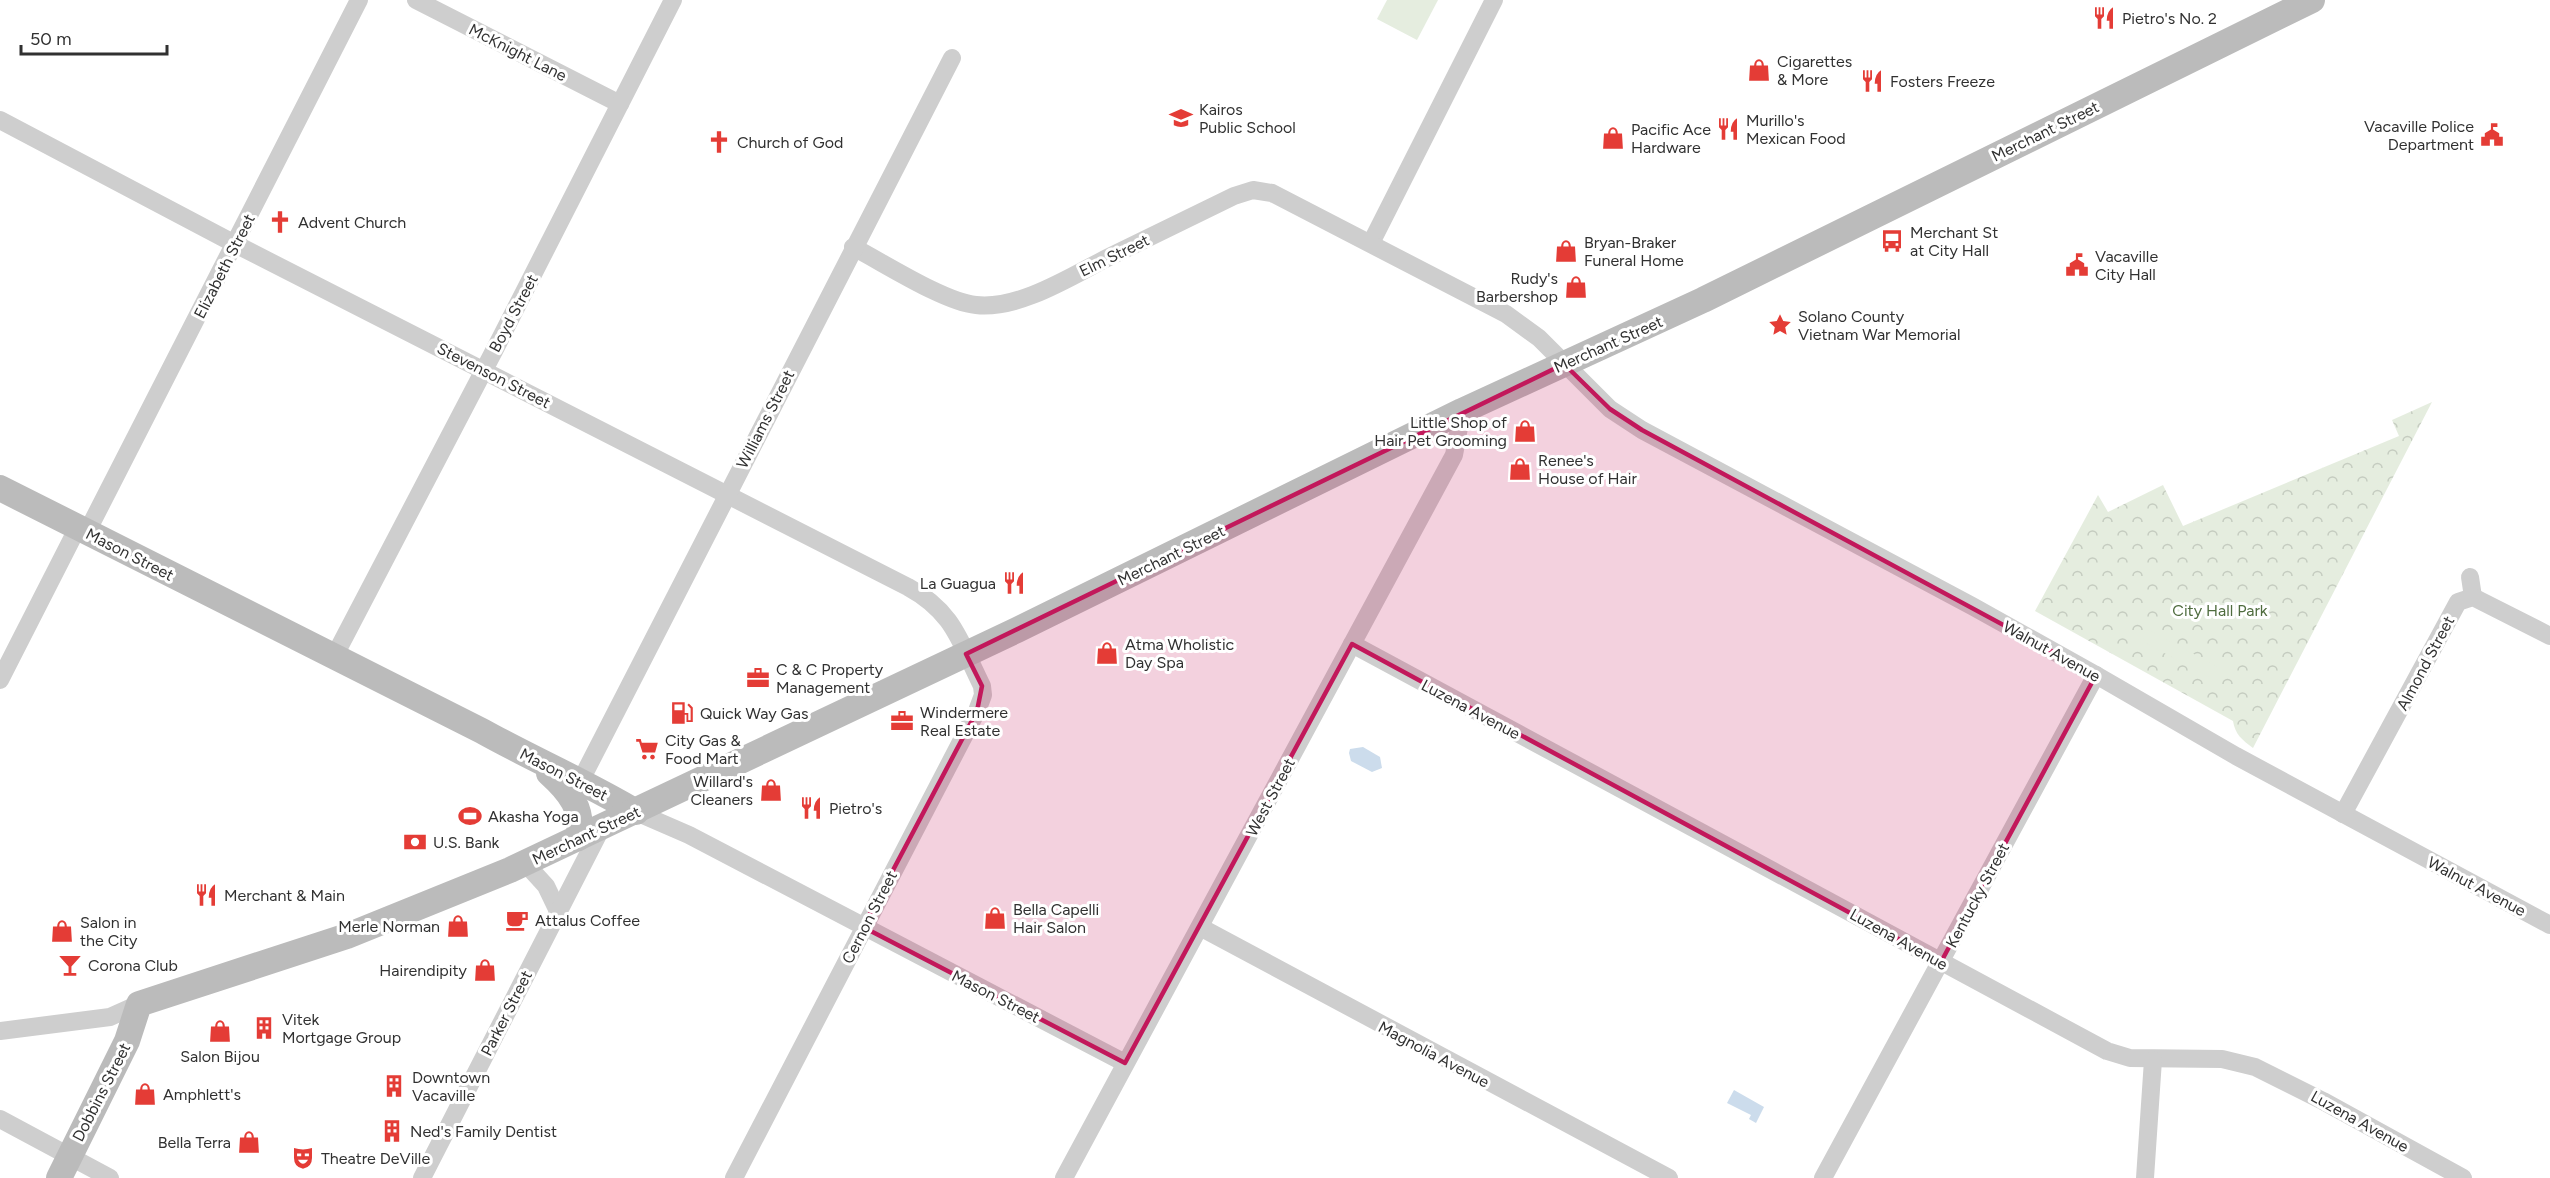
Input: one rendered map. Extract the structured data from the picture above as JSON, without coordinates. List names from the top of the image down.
{
  "streets": {
    "main road": ["Merchant Street", "Mason Street", "Dobbins Street"],
    "street": [
      "McKnight Lane",
      "Elm Street",
      "Elizabeth Street",
      "Boyd Street",
      "Stevenson Street",
      "Williams Street",
      "Walnut Avenue",
      "Almond Street",
      "Luzena Avenue",
      "West Street",
      "Kentucky Street",
      "Cernon Street",
      "Parker Street",
      "Magnolia Avenue"
    ]
  },
  "crossings": [
    ["McKnight Lane", "Boyd Street"],
    ["Merchant Street", "Elm Street"],
    ["Merchant Street", "Stevenson Street"],
    ["Merchant Street", "Mason Street"],
    ["Merchant Street", "Walnut Avenue"],
    ["Merchant Street", "West Street"],
    ["Merchant Street", "Cernon Street"],
    ["Merchant Street", "Parker Street"],
    ["Merchant Street", "Dobbins Street"],
    ["Elm Street", "Williams Street"],
    ["Elm Street", "Walnut Avenue"],
    ["Elizabeth Street", "Stevenson Street"],
    ["Elizabeth Street", "Mason Street"],
    ["Boyd Street", "Stevenson Street"],
    ["Boyd Street", "Mason Street"],
    ["Stevenson Street", "Williams Street"],
    ["Stevenson Street", "Cernon Street"],
    ["Williams Street", "Mason Street"],
    ["Mason Street", "West Street"],
    ["Mason Street", "Cernon Street"],
    ["Walnut Avenue", "Almond Street"],
    ["Walnut Avenue", "Kentucky Street"],
    ["Luzena Avenue", "West Street"],
    ["Luzena Avenue", "Kentucky Street"],
    ["West Street", "Magnolia Avenue"]
  ],
  "parks": ["City Hall Park"],
  "places": {
    "restaurant": [
      "Pietro's No. 2",
      "Fosters Freeze",
      "Murillo's Mexican Food",
      "La Guagua",
      "Pietro's",
      "Merchant & Main"
    ],
    "shop": [
      "Cigarettes & More",
      "Pacific Ace Hardware",
      "Bryan-Braker Funeral Home",
      "Rudy's Barbershop",
      "Little Shop of Hair Pet Grooming",
      "Renee's House of Hair",
      "Atma Wholistic Day Spa",
      "Willard's Cleaners",
      "Bella Capelli Hair Salon",
      "Merle Norman",
      "Salon in the City",
      "Hairendipity",
      "Salon Bijou",
      "Amphlett's",
      "Bella Terra"
    ],
    "school or university": ["Kairos Public School"],
    "public building": ["Vacaville Police Department", "Vacaville City Hall"],
    "church": ["Church of God", "Advent Church"],
    "bus stop": ["Merchant St at City Hall"],
    "place": ["Solano County Vietnam War Memorial"],
    "office": ["C & C Property Management", "Windermere Real Estate"],
    "fuel station": ["Quick Way Gas"],
    "supermarket": ["City Gas & Food Mart"],
    "sports": ["Akasha Yoga"],
    "bank": ["U.S. Bank"],
    "cafe": ["Attalus Coffee"],
    "bar": ["Corona Club"],
    "building": ["Vitek Mortgage Group", "Downtown Vacaville", "Ned's Family Dentist"],
    "theatre": ["Theatre DeVille"]
  },
  "scale_bar": "50 m"
}
